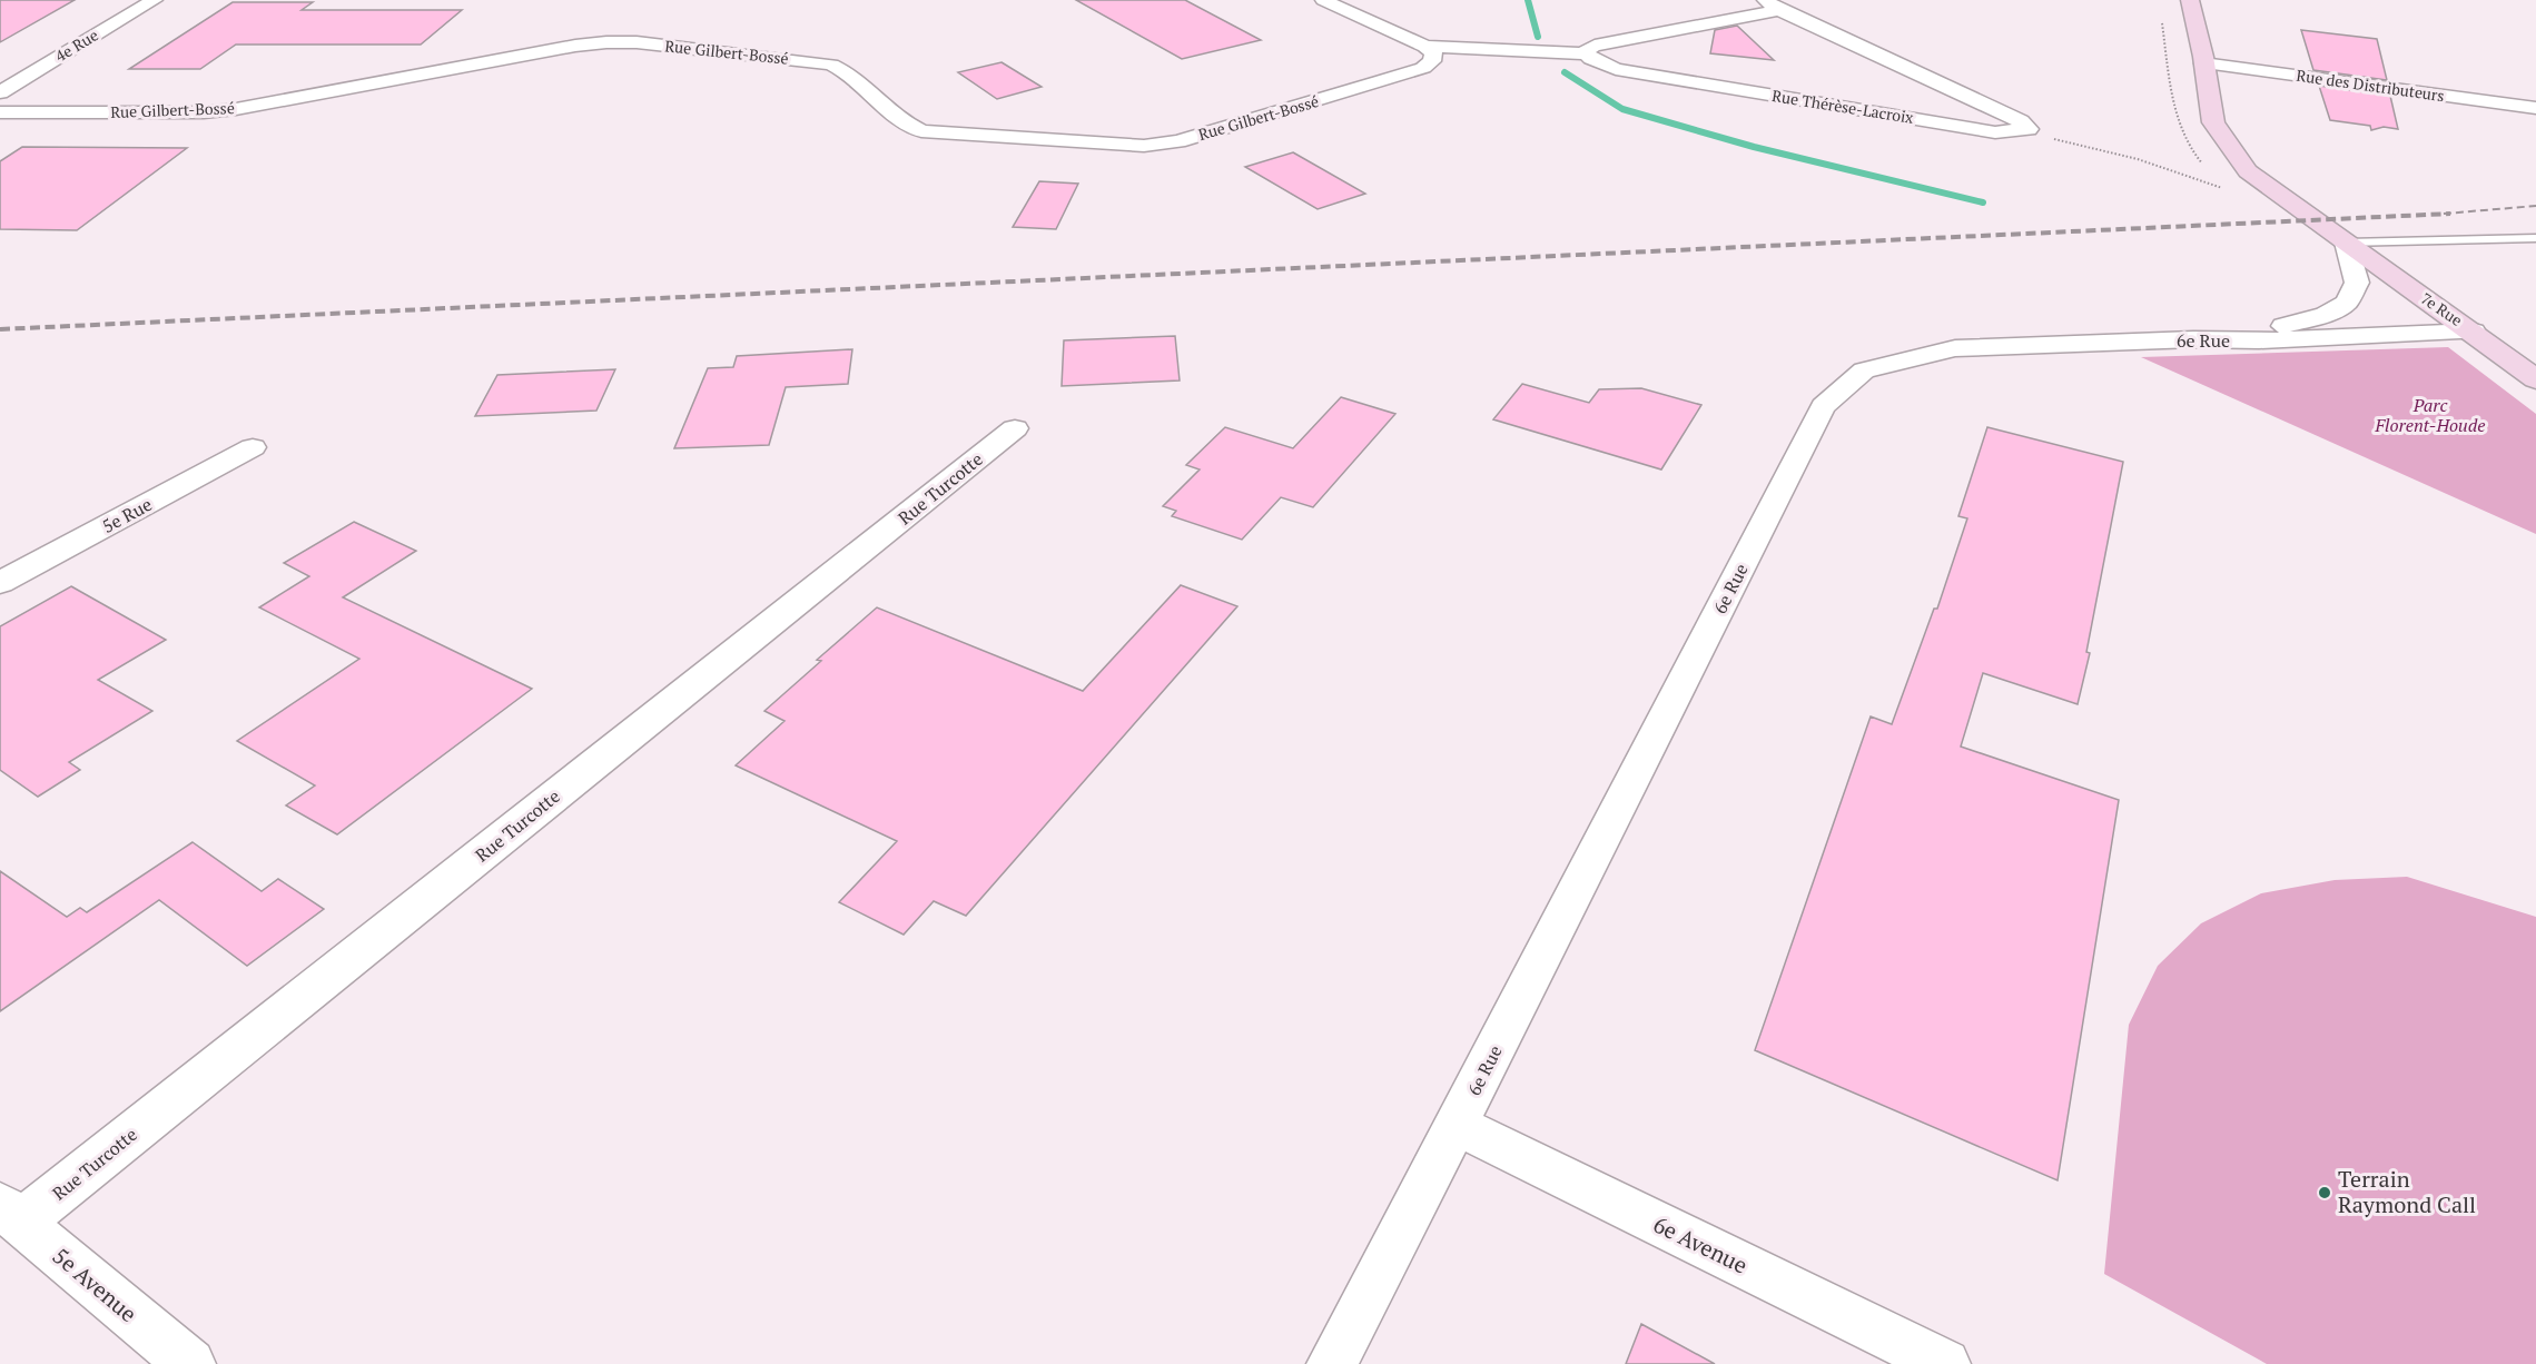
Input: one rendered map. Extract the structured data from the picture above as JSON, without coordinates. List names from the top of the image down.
{
  "streets": {
    "main road": ["7e Rue"],
    "street": [
      "4e Rue",
      "Rue Gilbert-Bossé",
      "Rue des Distributeurs",
      "Rue Thérèse-Lacroix",
      "6e Rue",
      "Rue Turcotte",
      "5e Rue",
      "6e Avenue",
      "5e Avenue"
    ]
  },
  "crossings": [
    ["Rue des Distributeurs", "7e Rue"],
    ["7e Rue", "6e Rue"],
    ["6e Rue", "6e Avenue"],
    ["Rue Turcotte", "5e Avenue"]
  ],
  "parks": ["Parc Florent-Houde"],
  "places": ["Terrain Raymond Call"]
}
